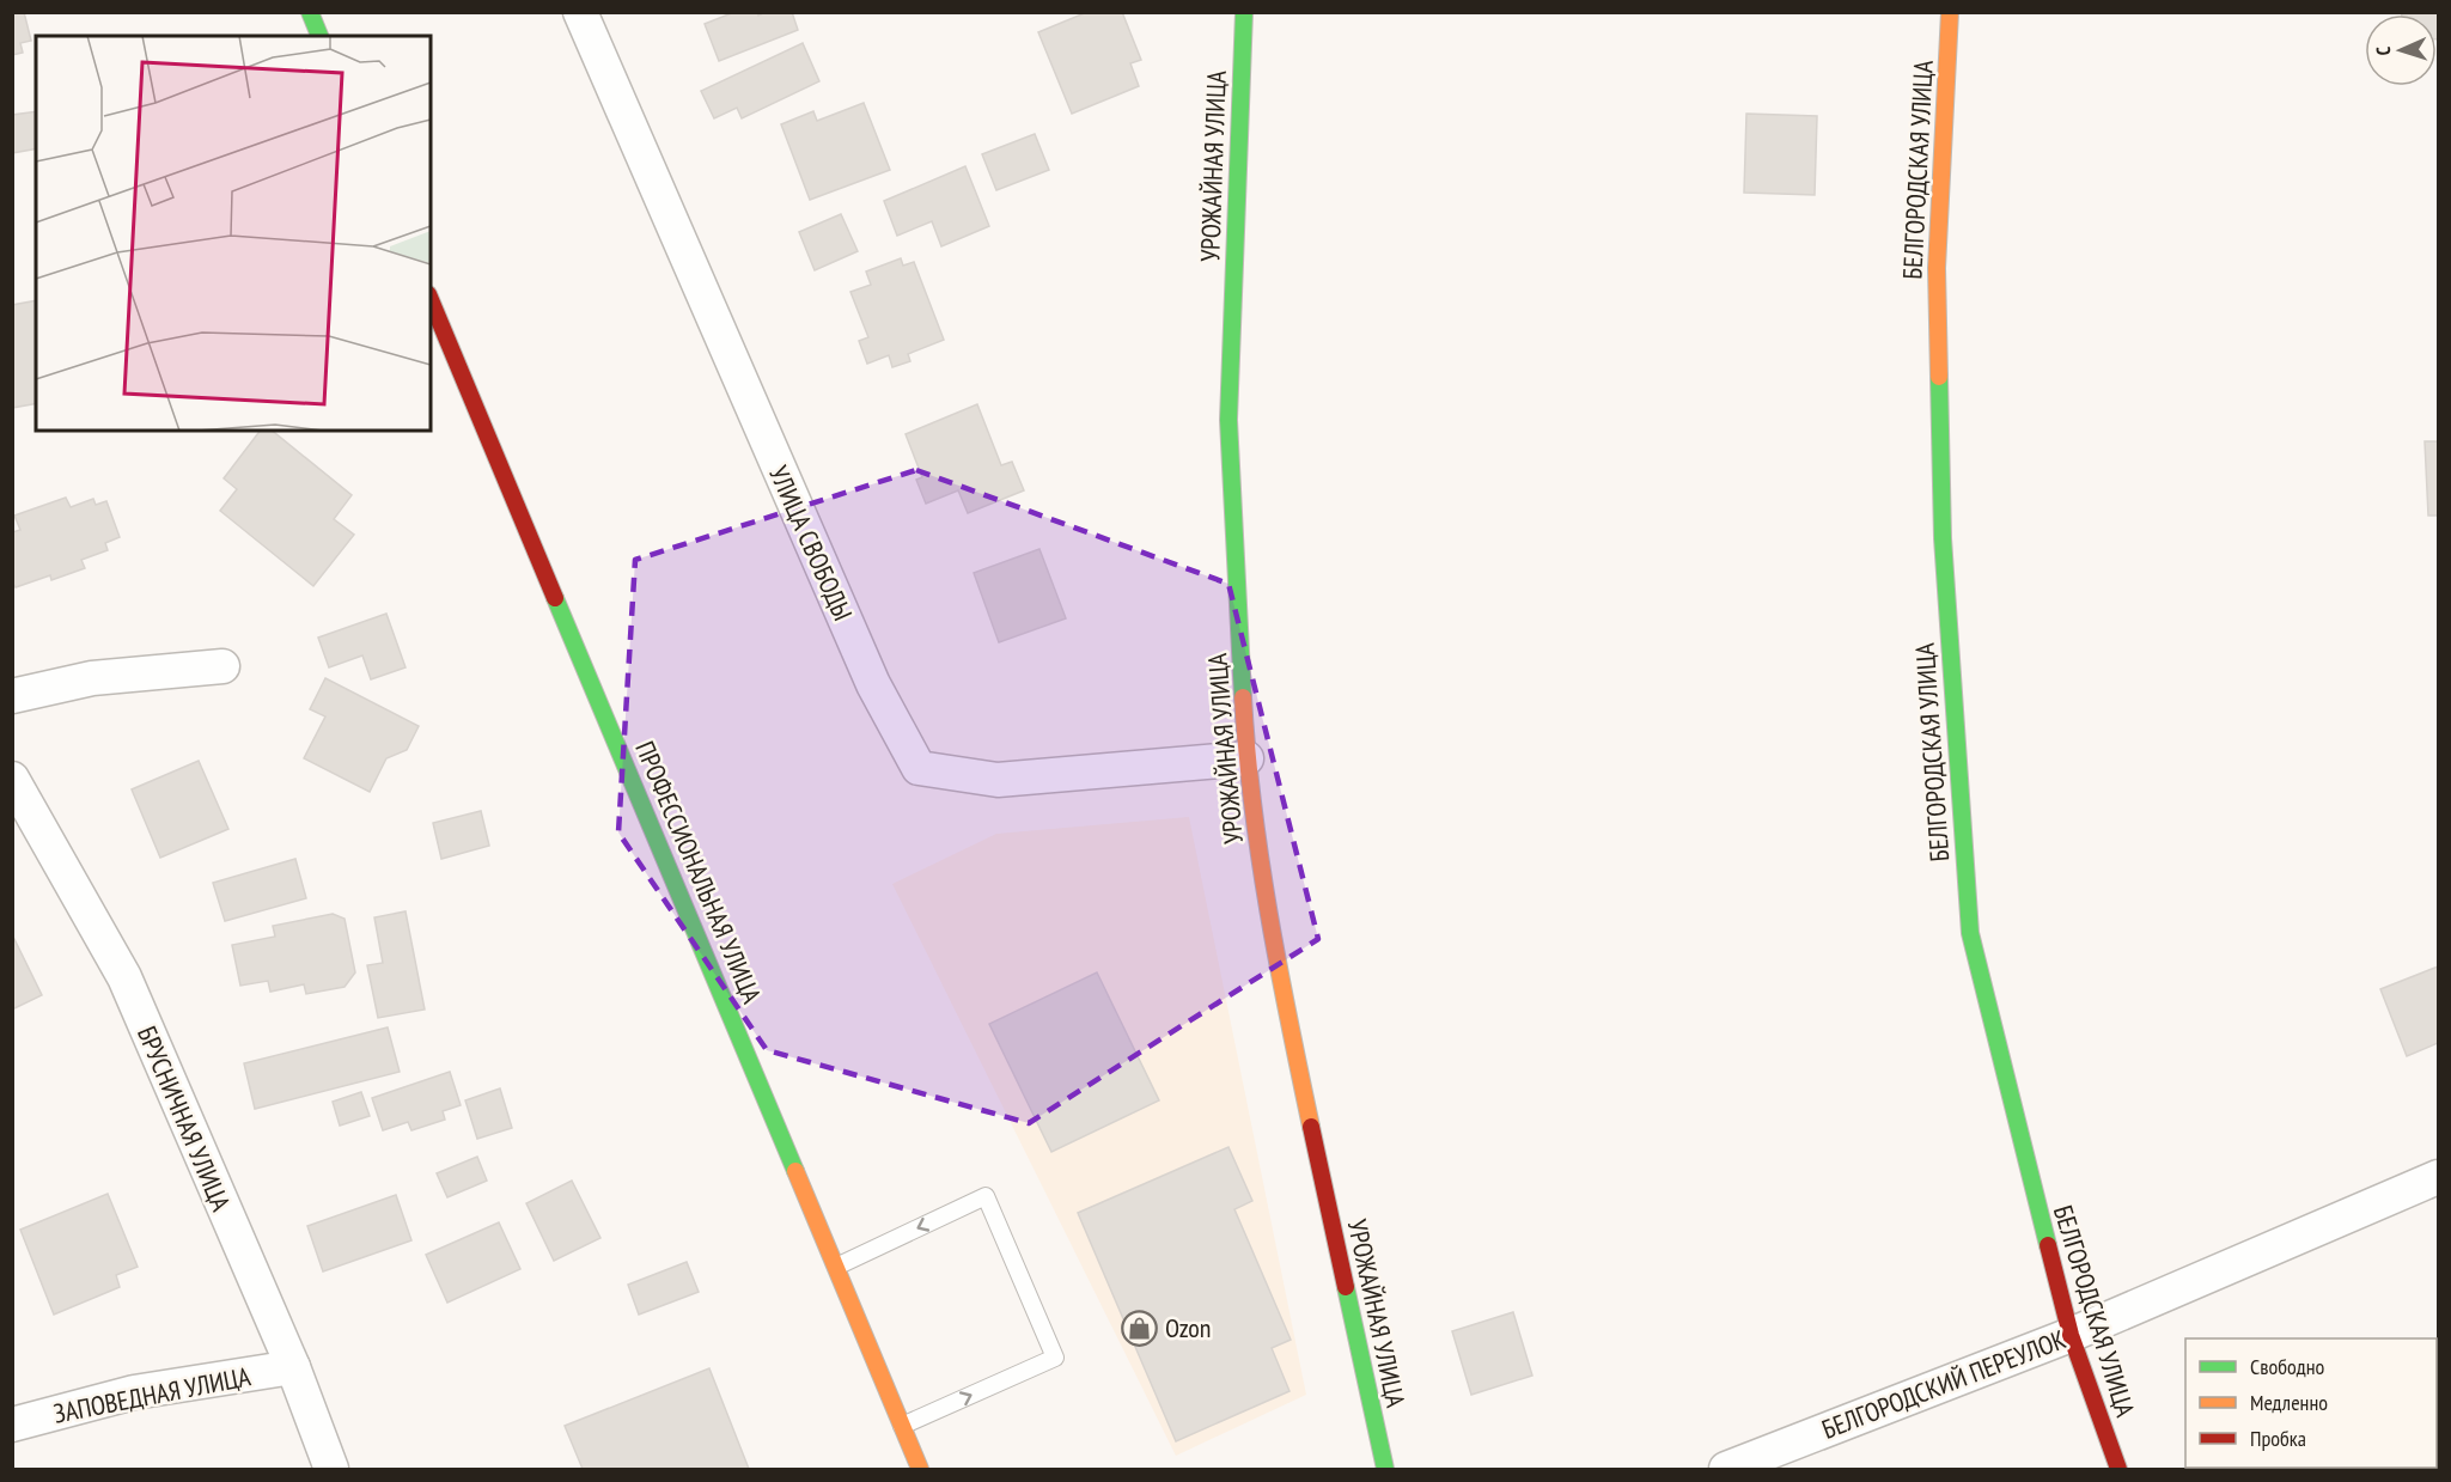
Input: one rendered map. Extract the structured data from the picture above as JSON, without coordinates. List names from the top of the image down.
{
  "streets": {
    "street": [
      "УРОЖАЙНАЯ УЛИЦА",
      "БЕЛГОРОДСКАЯ УЛИЦА",
      "УЛИЦА СВОБОДЫ",
      "ПРОФЕССИОНАЛЬНАЯ УЛИЦА",
      "БРУСНИЧНАЯ УЛИЦА",
      "БЕЛГОРОДСКИЙ ПЕРЕУЛОК",
      "ЗАПОВЕДНАЯ УЛИЦА"
    ]
  },
  "crossings": [
    ["УРОЖАЙНАЯ УЛИЦА", "УЛИЦА СВОБОДЫ"],
    ["БЕЛГОРОДСКАЯ УЛИЦА", "БЕЛГОРОДСКИЙ ПЕРЕУЛОК"],
    ["БРУСНИЧНАЯ УЛИЦА", "ЗАПОВЕДНАЯ УЛИЦА"]
  ],
  "places": {
    "shop": ["Ozon"]
  },
  "legend": ["Свободно", "Медленно", "Пробка"],
  "north": "left"
}
